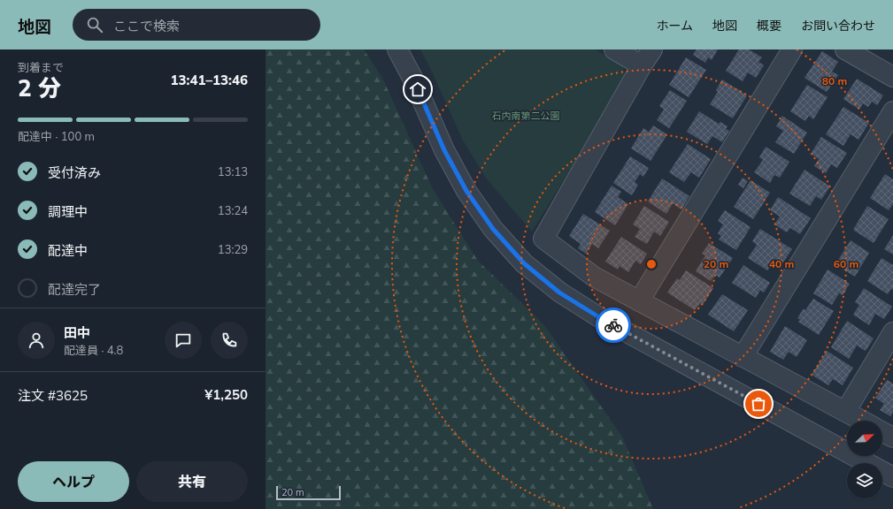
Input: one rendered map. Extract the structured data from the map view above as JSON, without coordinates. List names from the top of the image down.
{
  "parks": ["石内南第二公園"],
  "scale_bar": "20 m",
  "north": "top right",
  "page": {
    "header": "地図",
    "search": "ここで検索",
    "nav": [
      "ホーム",
      "地図",
      "概要",
      "お問い合わせ"
    ],
    "heading": ["2 分", "到着まで", "13:41–13:46"],
    "panel": [
      "田中",
      "配達員 · 4.8",
      "注文 #3625",
      "¥1,250"
    ],
    "bar": "配達中 · 100 m",
    "list": [
      ["受付済み", "13:13"],
      ["調理中", "13:24"],
      ["配達中", "13:29"],
      "配達完了"
    ],
    "buttons": ["ヘルプ", "共有"],
    "scale": "20 m"
  },
  "rings": [
    "80 m",
    "20 m",
    "40 m",
    "60 m"
  ]
}
